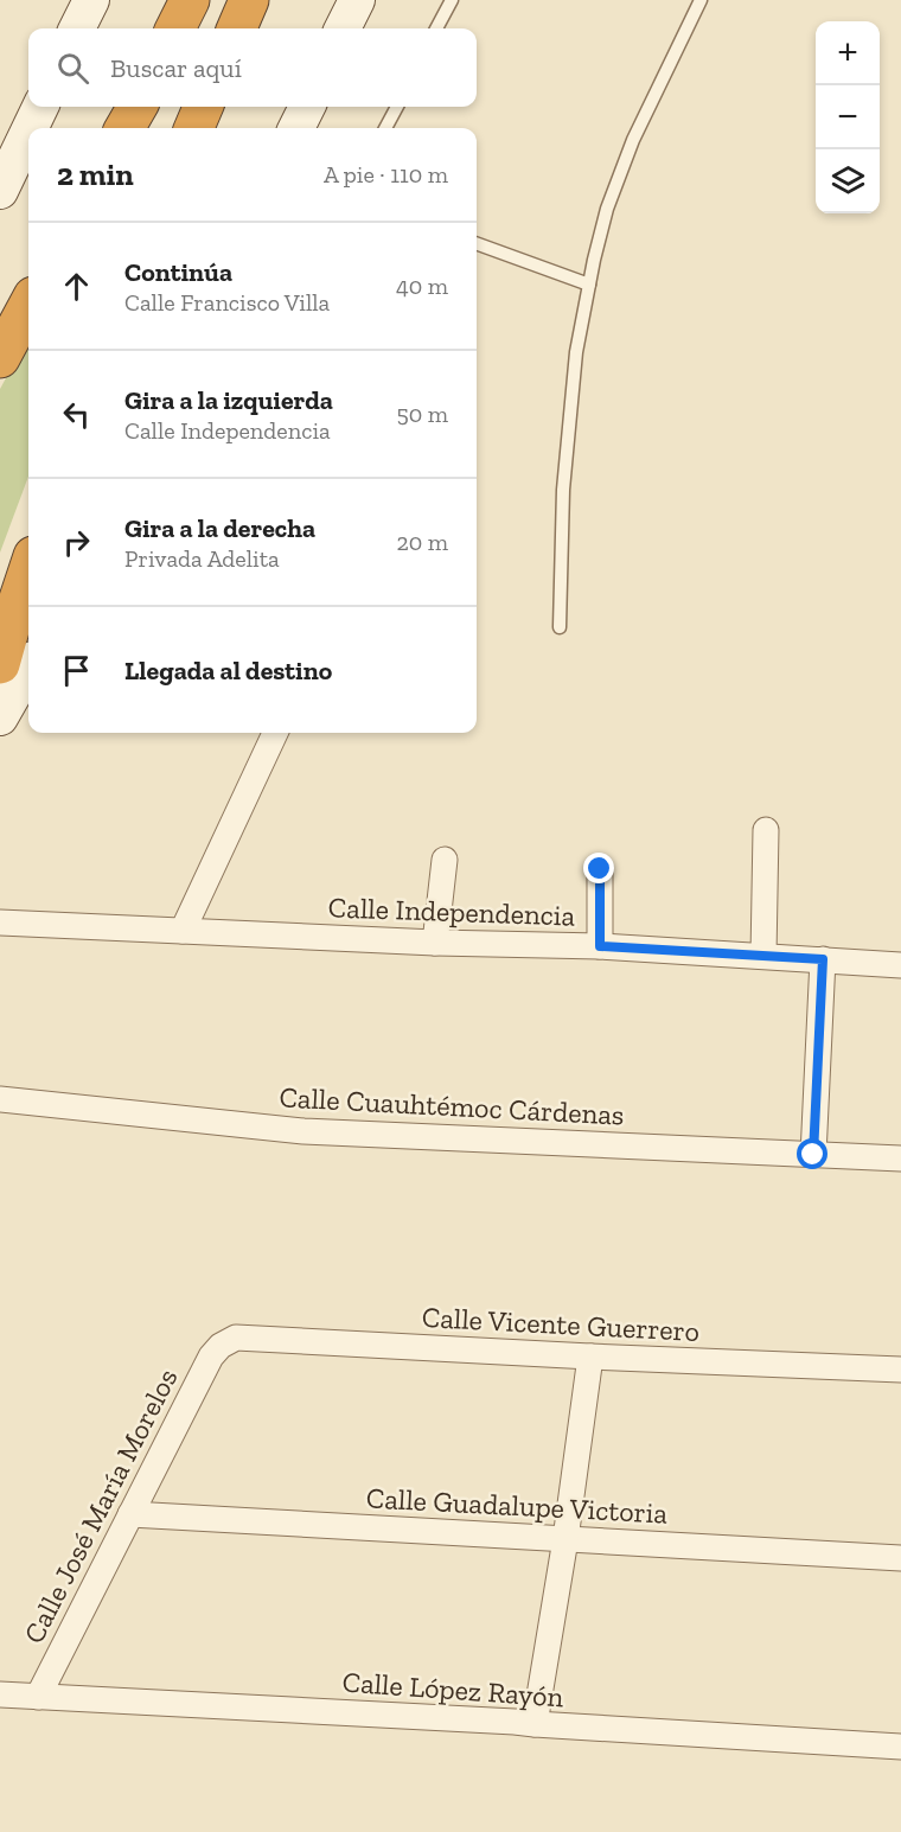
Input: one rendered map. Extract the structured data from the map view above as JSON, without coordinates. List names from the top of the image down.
{
  "streets": {
    "street": [
      "Calle Independencia",
      "Calle Cuauhtémoc Cárdenas",
      "Calle Vicente Guerrero",
      "Calle José María Morelos",
      "Calle Guadalupe Victoria",
      "Calle López Rayón"
    ]
  },
  "crossings": [
    ["Calle Vicente Guerrero", "Calle José María Morelos"],
    ["Calle José María Morelos", "Calle Guadalupe Victoria"],
    ["Calle José María Morelos", "Calle López Rayón"]
  ],
  "page": {
    "map_buttons": ["+", "−"],
    "search": "Buscar aquí",
    "heading": ["2 min", "A pie · 110 m"],
    "list": [
      ["Continúa", "Calle Francisco Villa", "40 m"],
      ["Gira a la izquierda", "Calle Independencia", "50 m"],
      ["Gira a la derecha", "Privada Adelita", "20 m"],
      "Llegada al destino"
    ]
  }
}
